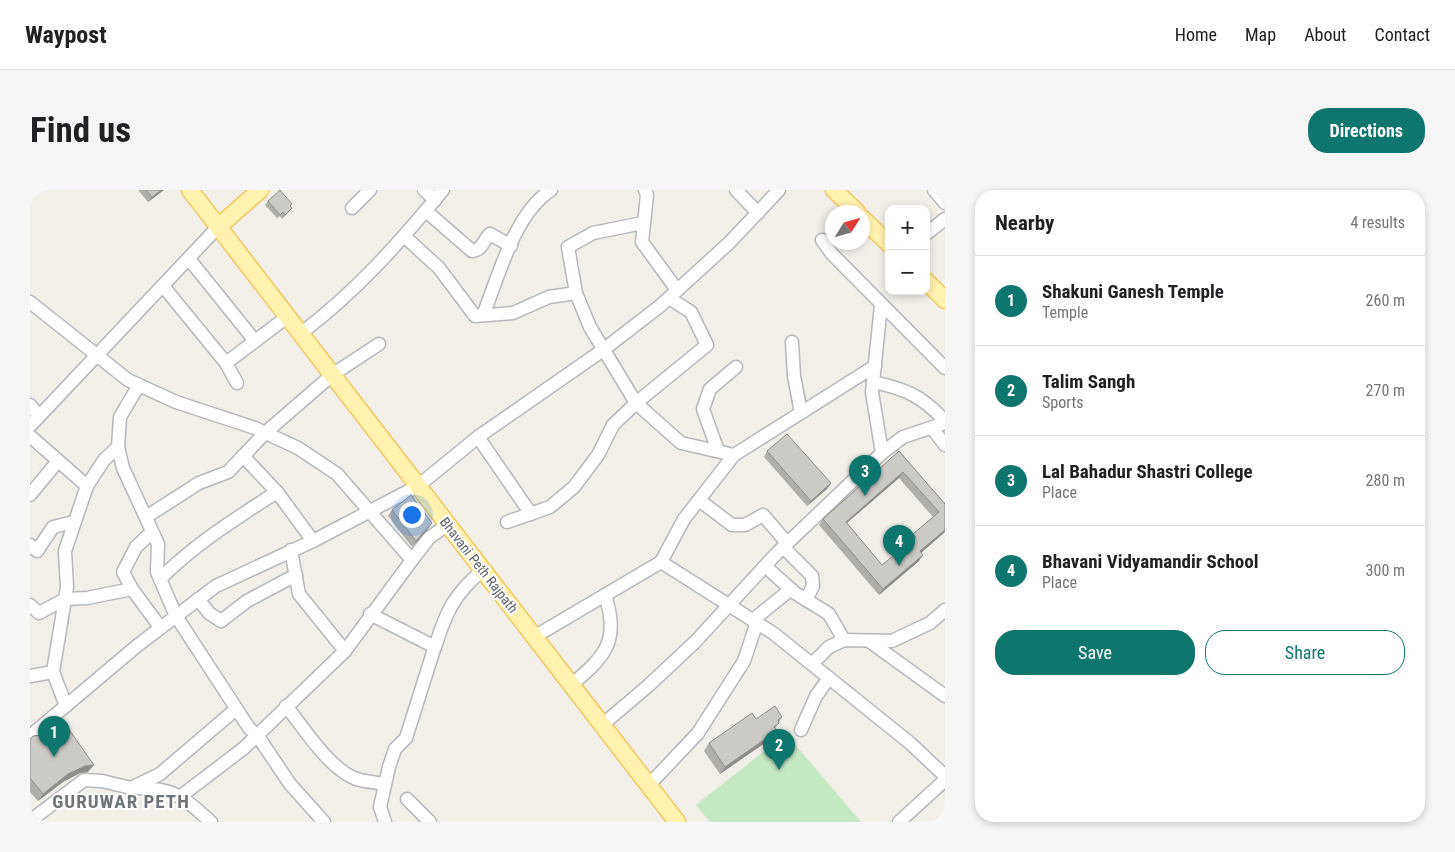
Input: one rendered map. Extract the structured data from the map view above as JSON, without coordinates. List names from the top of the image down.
{
  "streets": {
    "main road": ["Bhavani Peth Rajpath"]
  },
  "districts": ["GURUWAR PETH"],
  "north": "top right",
  "page": {
    "header": "Waypost",
    "nav": [
      "Home",
      "Map",
      "About",
      "Contact"
    ],
    "buttons": [
      "Directions",
      ["Save", "Share"]
    ],
    "title": "Find us",
    "heading": ["Nearby", "4 results"],
    "map_buttons": ["+", "−"],
    "list": [
      {
        "mark": "1",
        "name": "Shakuni Ganesh Temple",
        "note": "Temple",
        "value": "260 m"
      },
      {
        "mark": "2",
        "name": "Talim Sangh",
        "note": "Sports",
        "value": "270 m"
      },
      {
        "mark": "3",
        "name": "Lal Bahadur Shastri College",
        "note": "Place",
        "value": "280 m"
      },
      {
        "mark": "4",
        "name": "Bhavani Vidyamandir School",
        "note": "Place",
        "value": "300 m"
      }
    ],
    "pins": [
      "3",
      "4",
      "1",
      "2"
    ]
  }
}
